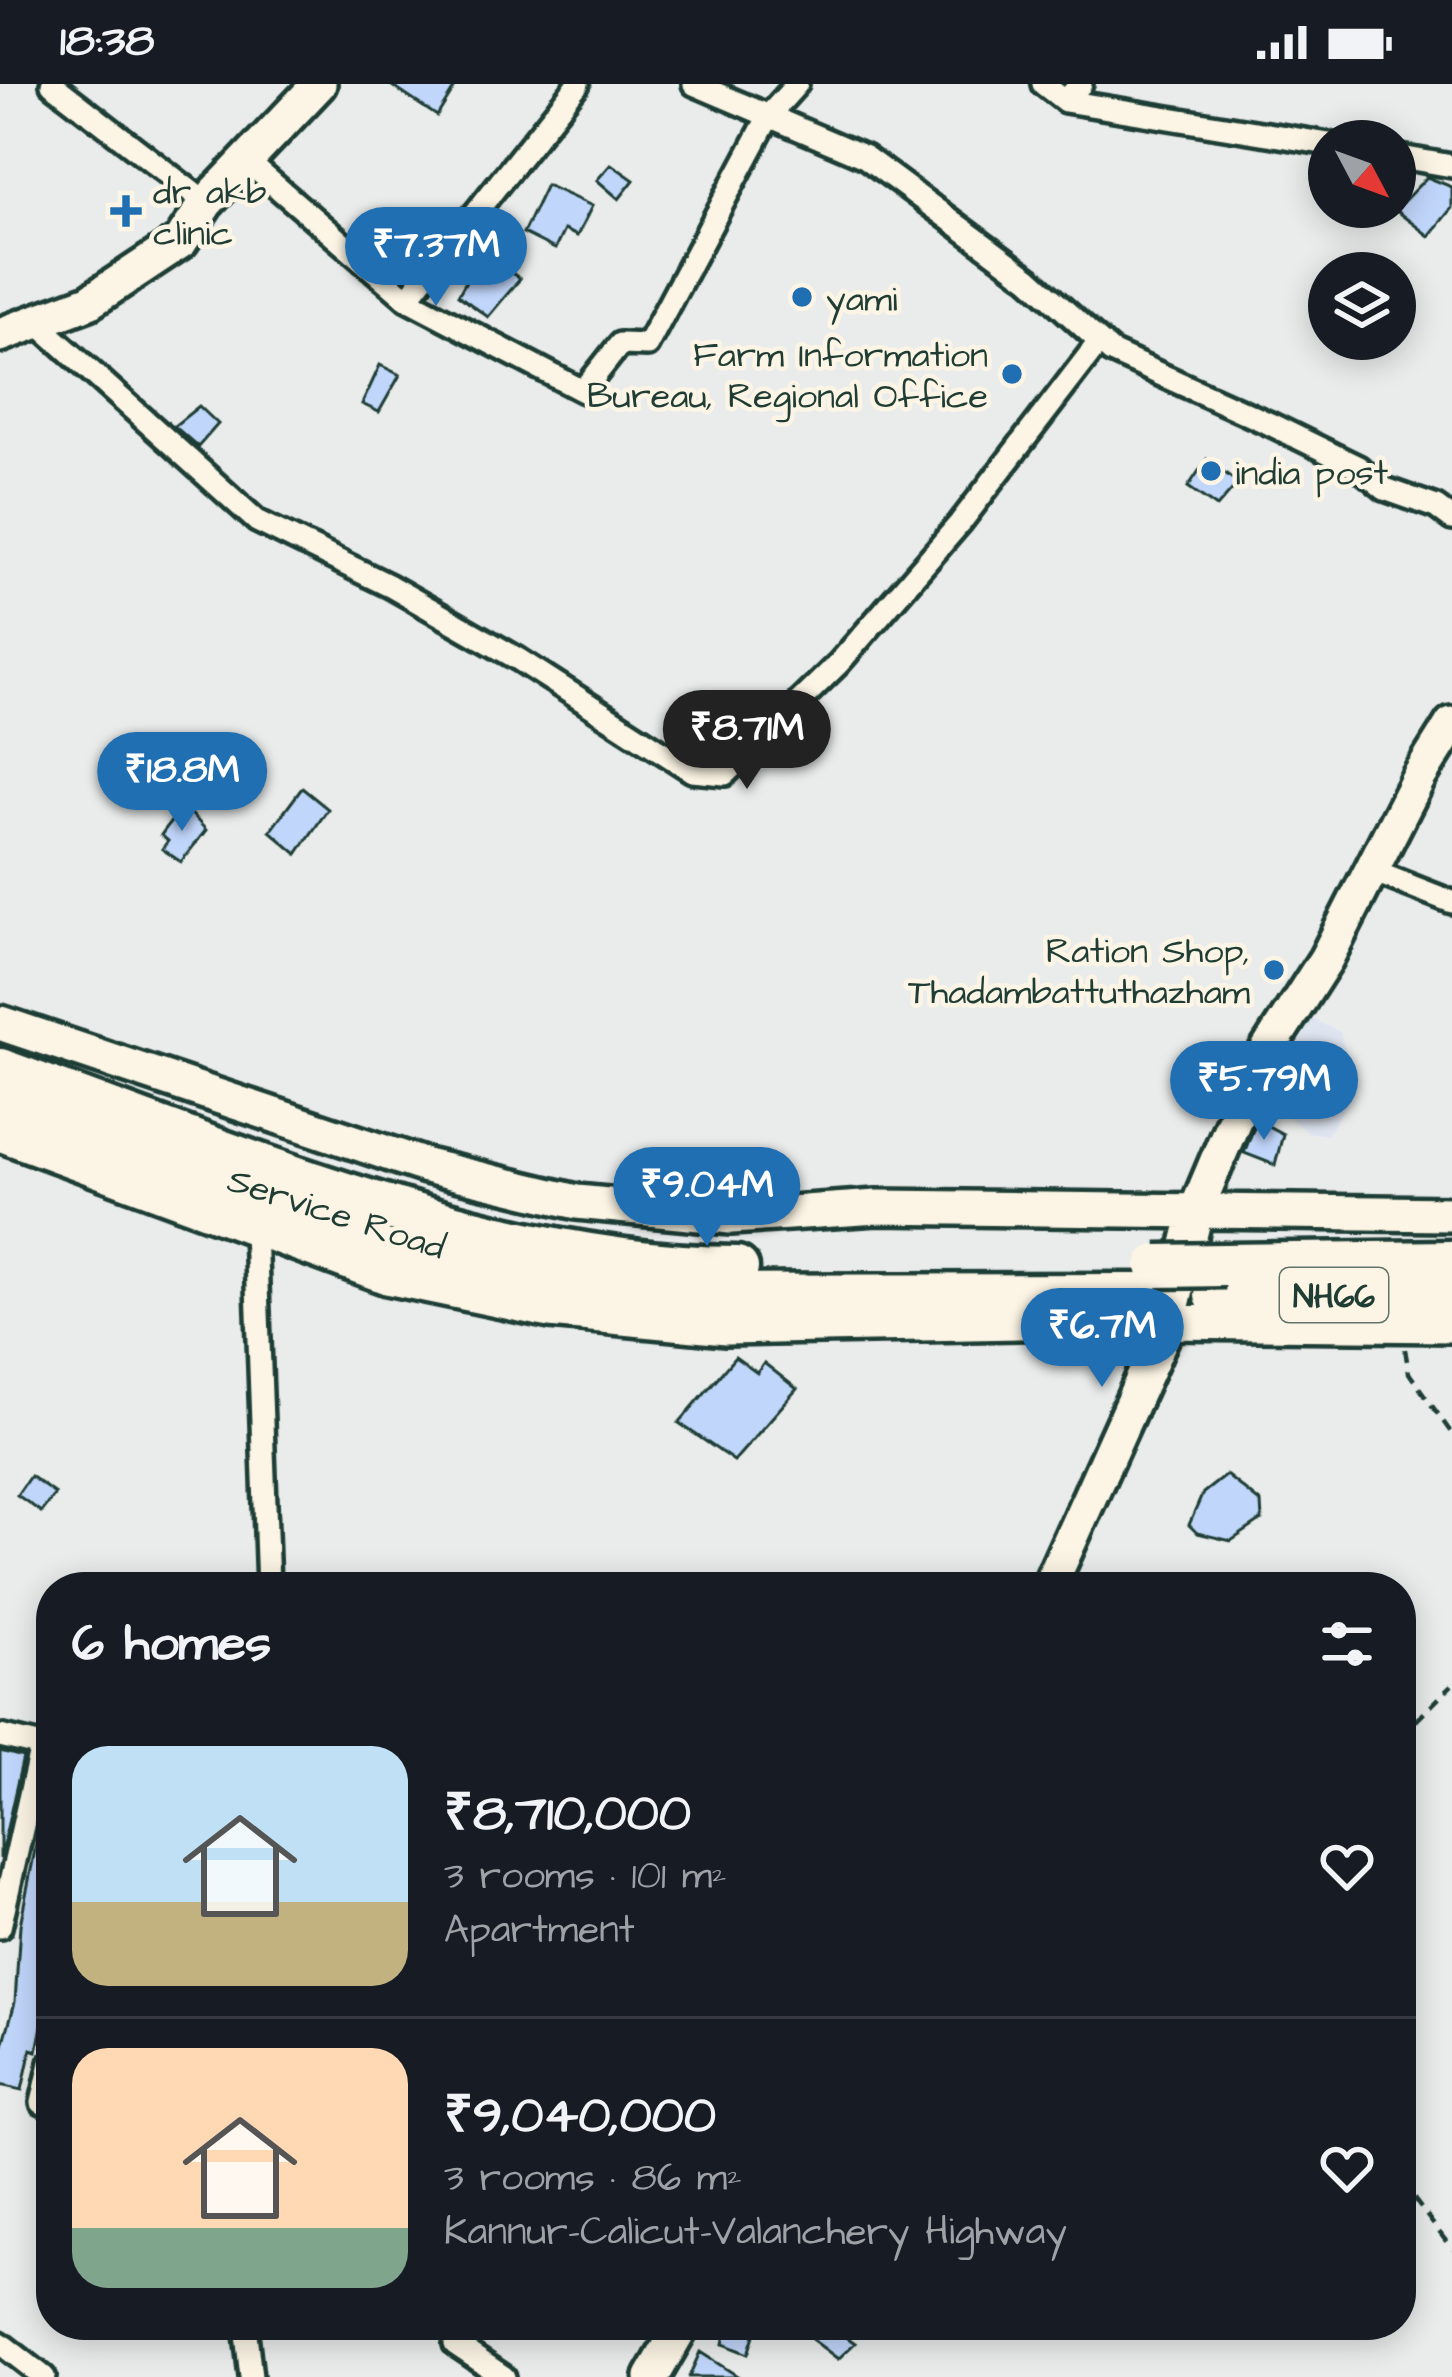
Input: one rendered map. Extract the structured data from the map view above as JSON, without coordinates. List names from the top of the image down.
{
  "streets": {
    "highway": ["NH66"],
    "street": ["Service Road"]
  },
  "crossings": [
    ["Service Road", "NH66"]
  ],
  "places": {
    "health": ["dr akb clinic"],
    "other": [
      "yami",
      "Farm Information Bureau, Regional Office",
      "india post",
      "Ration Shop, Thadambattuthazham"
    ]
  },
  "north": "bottom right",
  "page": {
    "status": "18:38",
    "price": [
      "₹7.37M",
      "₹8.71M",
      "₹18.8M",
      "₹5.79M",
      "₹9.04M",
      "₹6.7M"
    ],
    "heading": "6 homes",
    "list": [
      {
        "name": "₹8,710,000",
        "note": "3 rooms · 101 m² · Apartment"
      },
      {
        "name": "₹9,040,000",
        "note": "3 rooms · 86 m² · Kannur-Calicut-Valanchery Highway"
      }
    ]
  }
}
